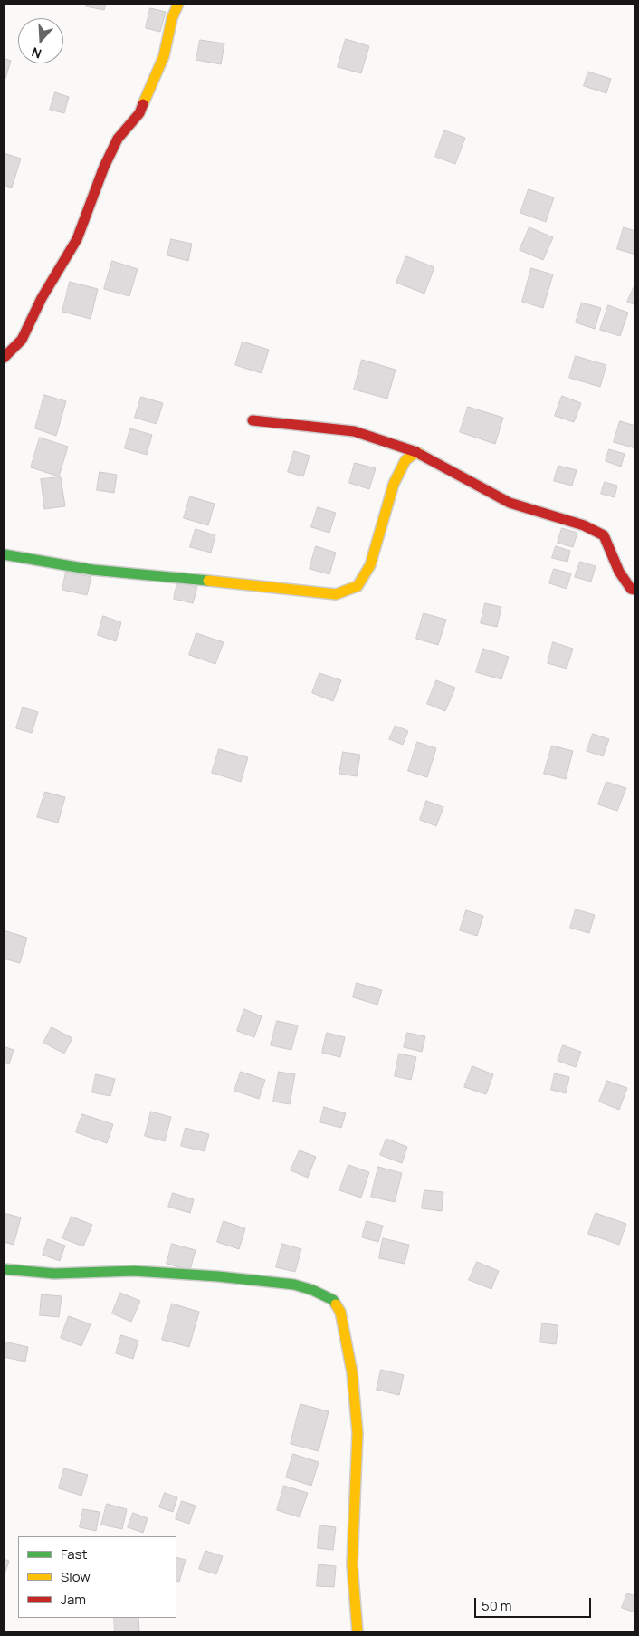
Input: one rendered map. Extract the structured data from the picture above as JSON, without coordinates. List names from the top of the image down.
{
  "legend": ["Fast", "Slow", "Jam"],
  "scale_bar": "50 m",
  "north": "bottom"
}
